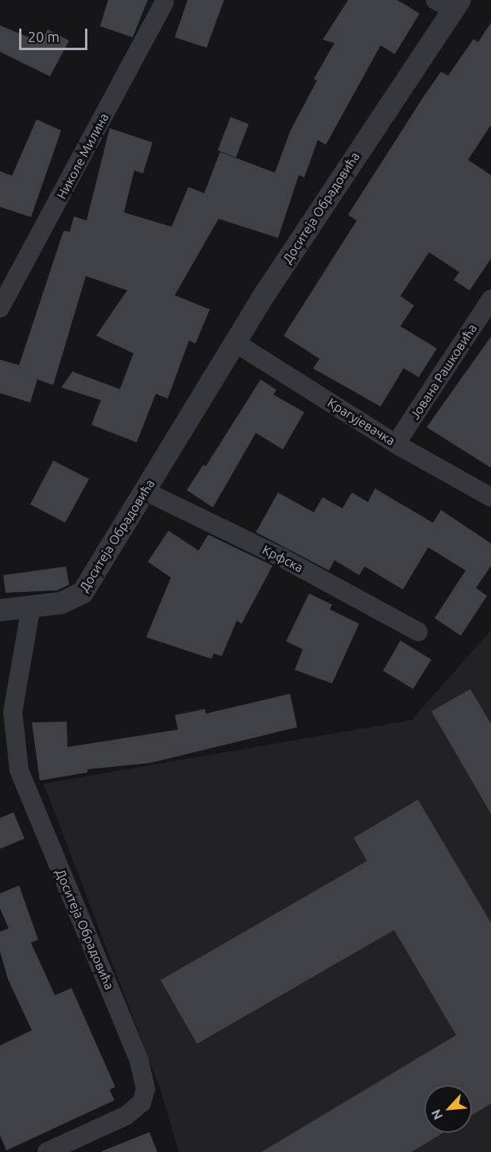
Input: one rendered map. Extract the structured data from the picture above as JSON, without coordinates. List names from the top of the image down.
{
  "streets": {
    "street": [
      "Николе Милина",
      "Доситеја Обрадовића",
      "Јована Рашковића",
      "Крагујевачка",
      "Крфска"
    ]
  },
  "crossings": [
    ["Доситеја Обрадовића", "Крагујевачка"],
    ["Доситеја Обрадовића", "Крфска"],
    ["Јована Рашковића", "Крагујевачка"]
  ],
  "scale_bar": "20 m",
  "north": "bottom left"
}
